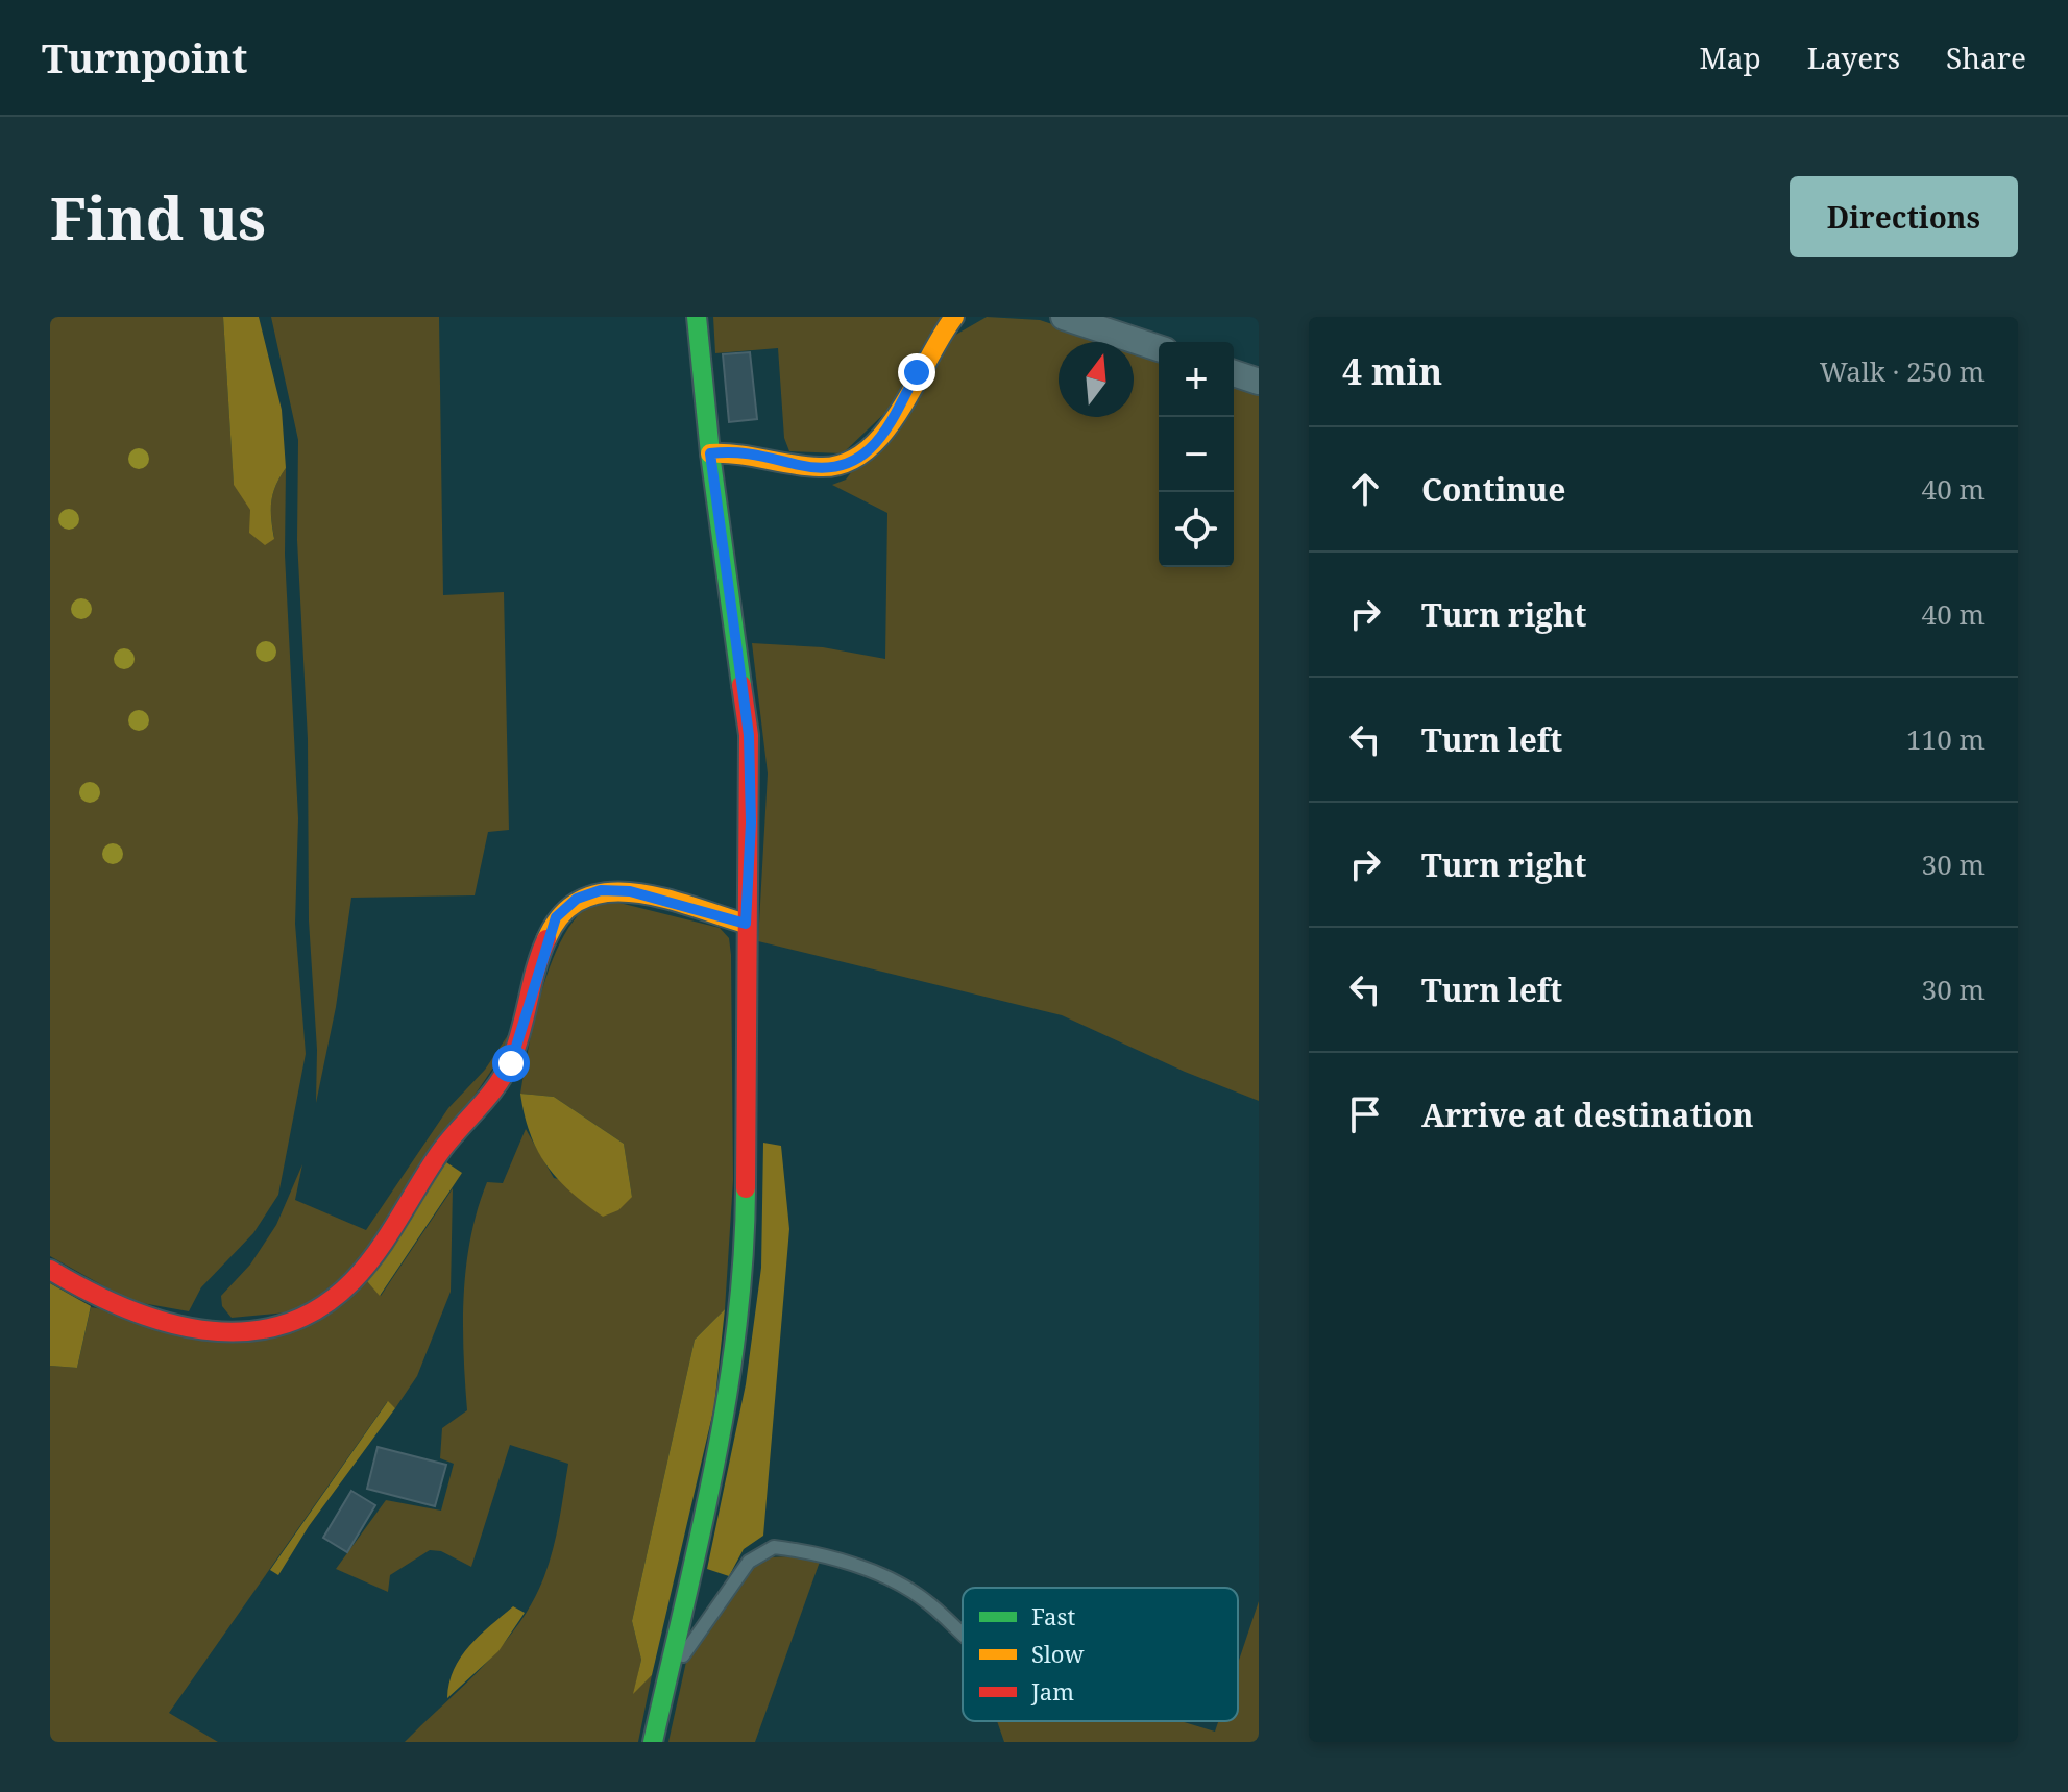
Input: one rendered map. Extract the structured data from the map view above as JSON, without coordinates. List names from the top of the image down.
{
  "legend": ["Fast", "Slow", "Jam"],
  "north": "top",
  "page": {
    "header": "Turnpoint",
    "nav": ["Map", "Layers", "Share"],
    "buttons": "Directions",
    "title": "Find us",
    "heading": ["4 min", "Walk · 250 m"],
    "map_buttons": ["+", "−"],
    "list": [
      ["Continue", "40 m"],
      ["Turn right", "40 m"],
      ["Turn left", "110 m"],
      ["Turn right", "30 m"],
      ["Turn left", "30 m"],
      "Arrive at destination"
    ]
  }
}
